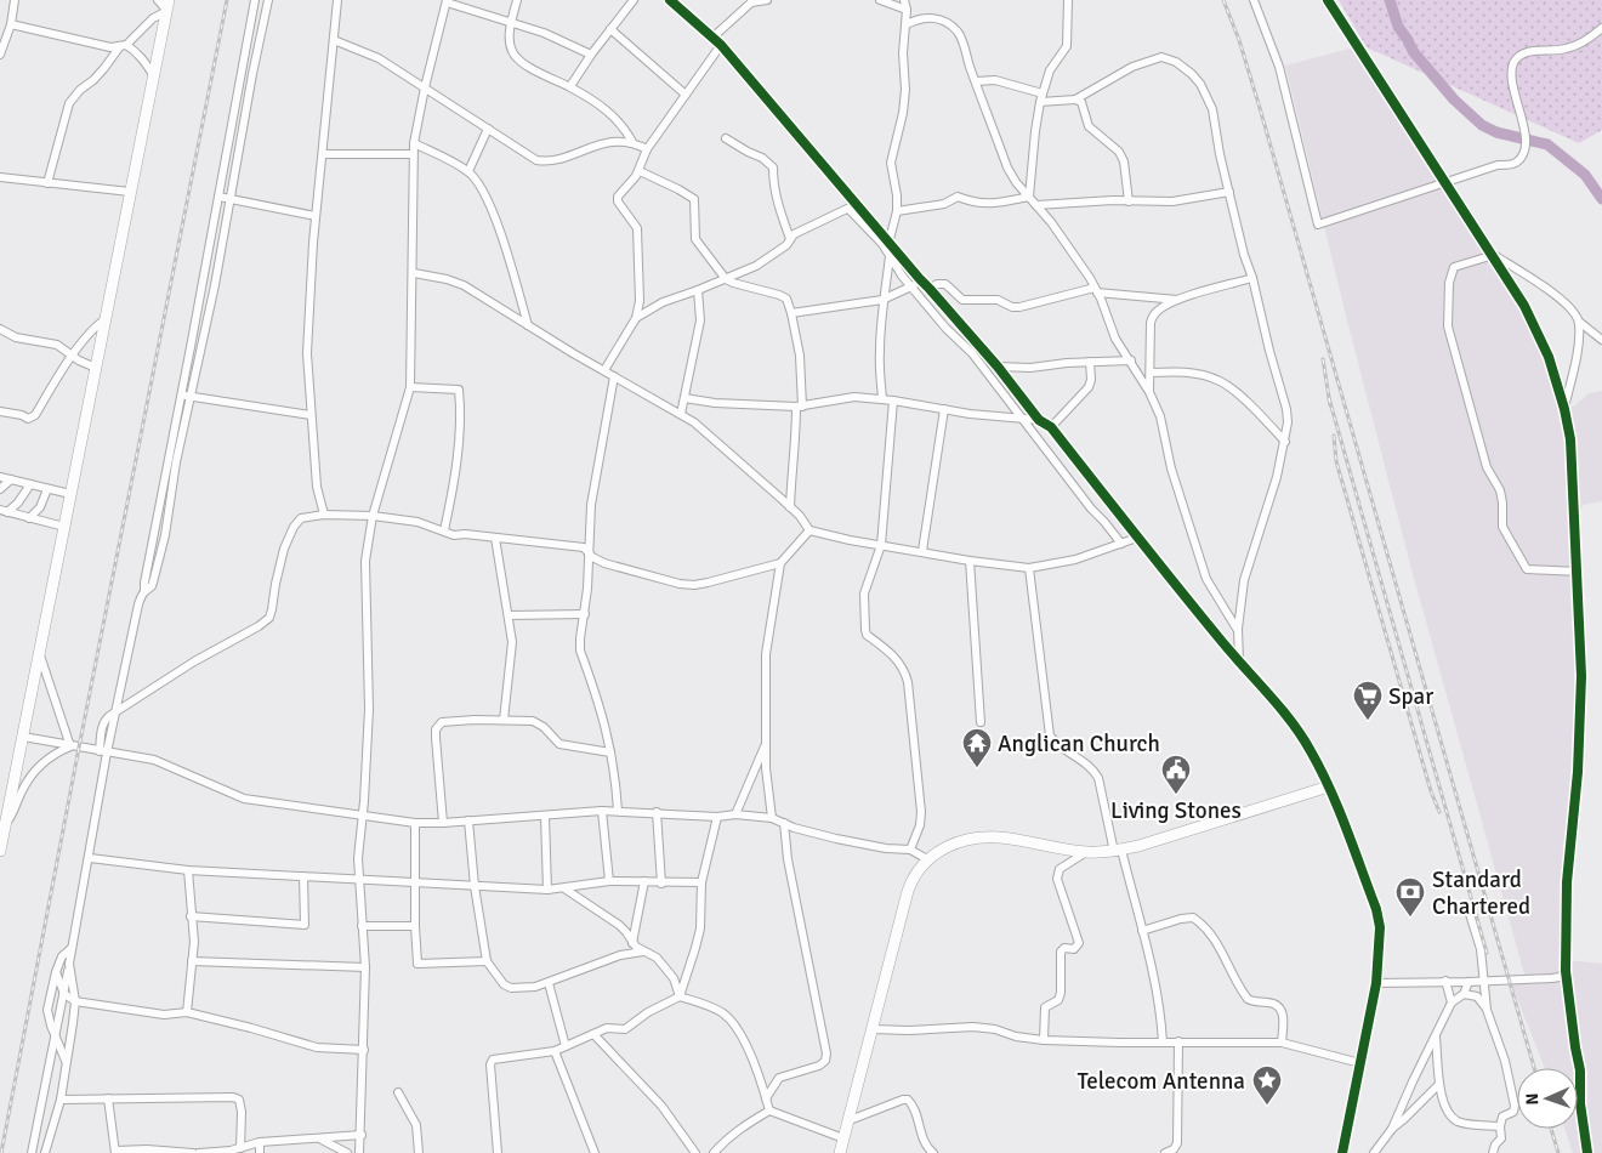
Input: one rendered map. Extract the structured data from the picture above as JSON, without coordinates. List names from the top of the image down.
{
  "places": {
    "supermarket": ["Spar"],
    "temple": ["Anglican Church"],
    "public building": ["Living Stones"],
    "bank": ["Standard Chartered"],
    "place": ["Telecom Antenna"]
  },
  "north": "left"
}
